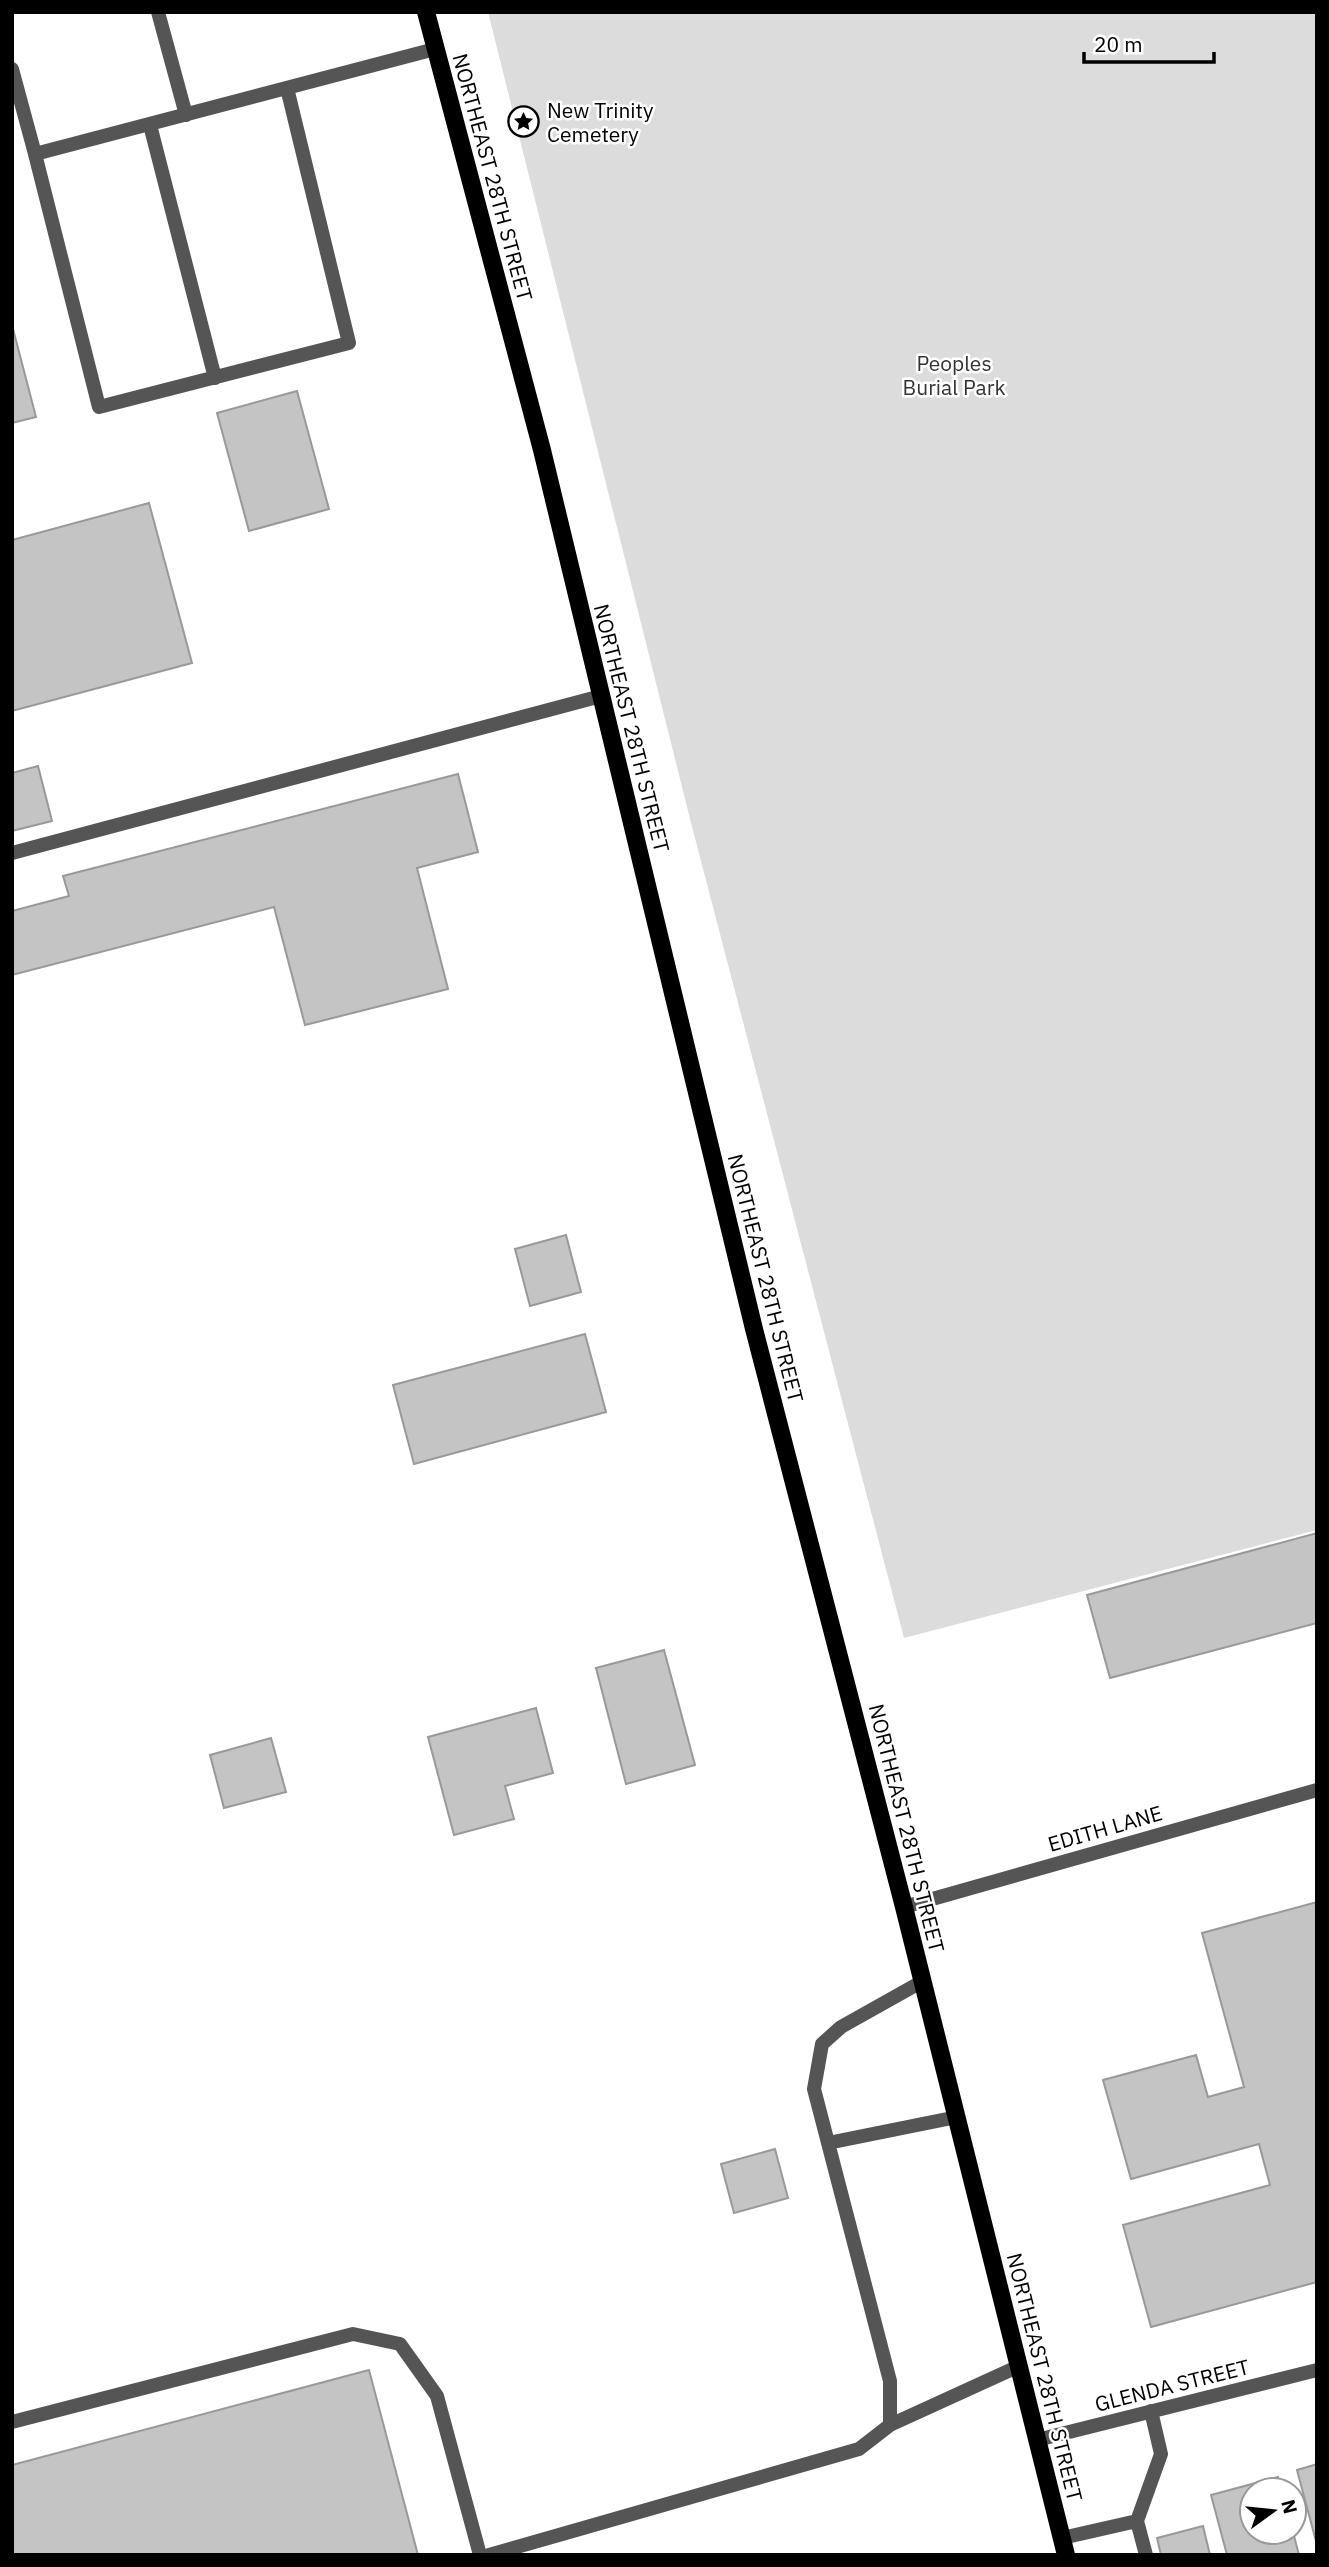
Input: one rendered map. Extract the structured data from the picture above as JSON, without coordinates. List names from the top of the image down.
{
  "streets": {
    "main road": ["NORTHEAST 28TH STREET"],
    "street": ["EDITH LANE", "GLENDA STREET"]
  },
  "crossings": [
    ["NORTHEAST 28TH STREET", "EDITH LANE"],
    ["NORTHEAST 28TH STREET", "GLENDA STREET"]
  ],
  "parks": ["Peoples Burial Park"],
  "places": {
    "place": ["New Trinity Cemetery"]
  },
  "scale_bar": "20 m",
  "north": "right"
}
